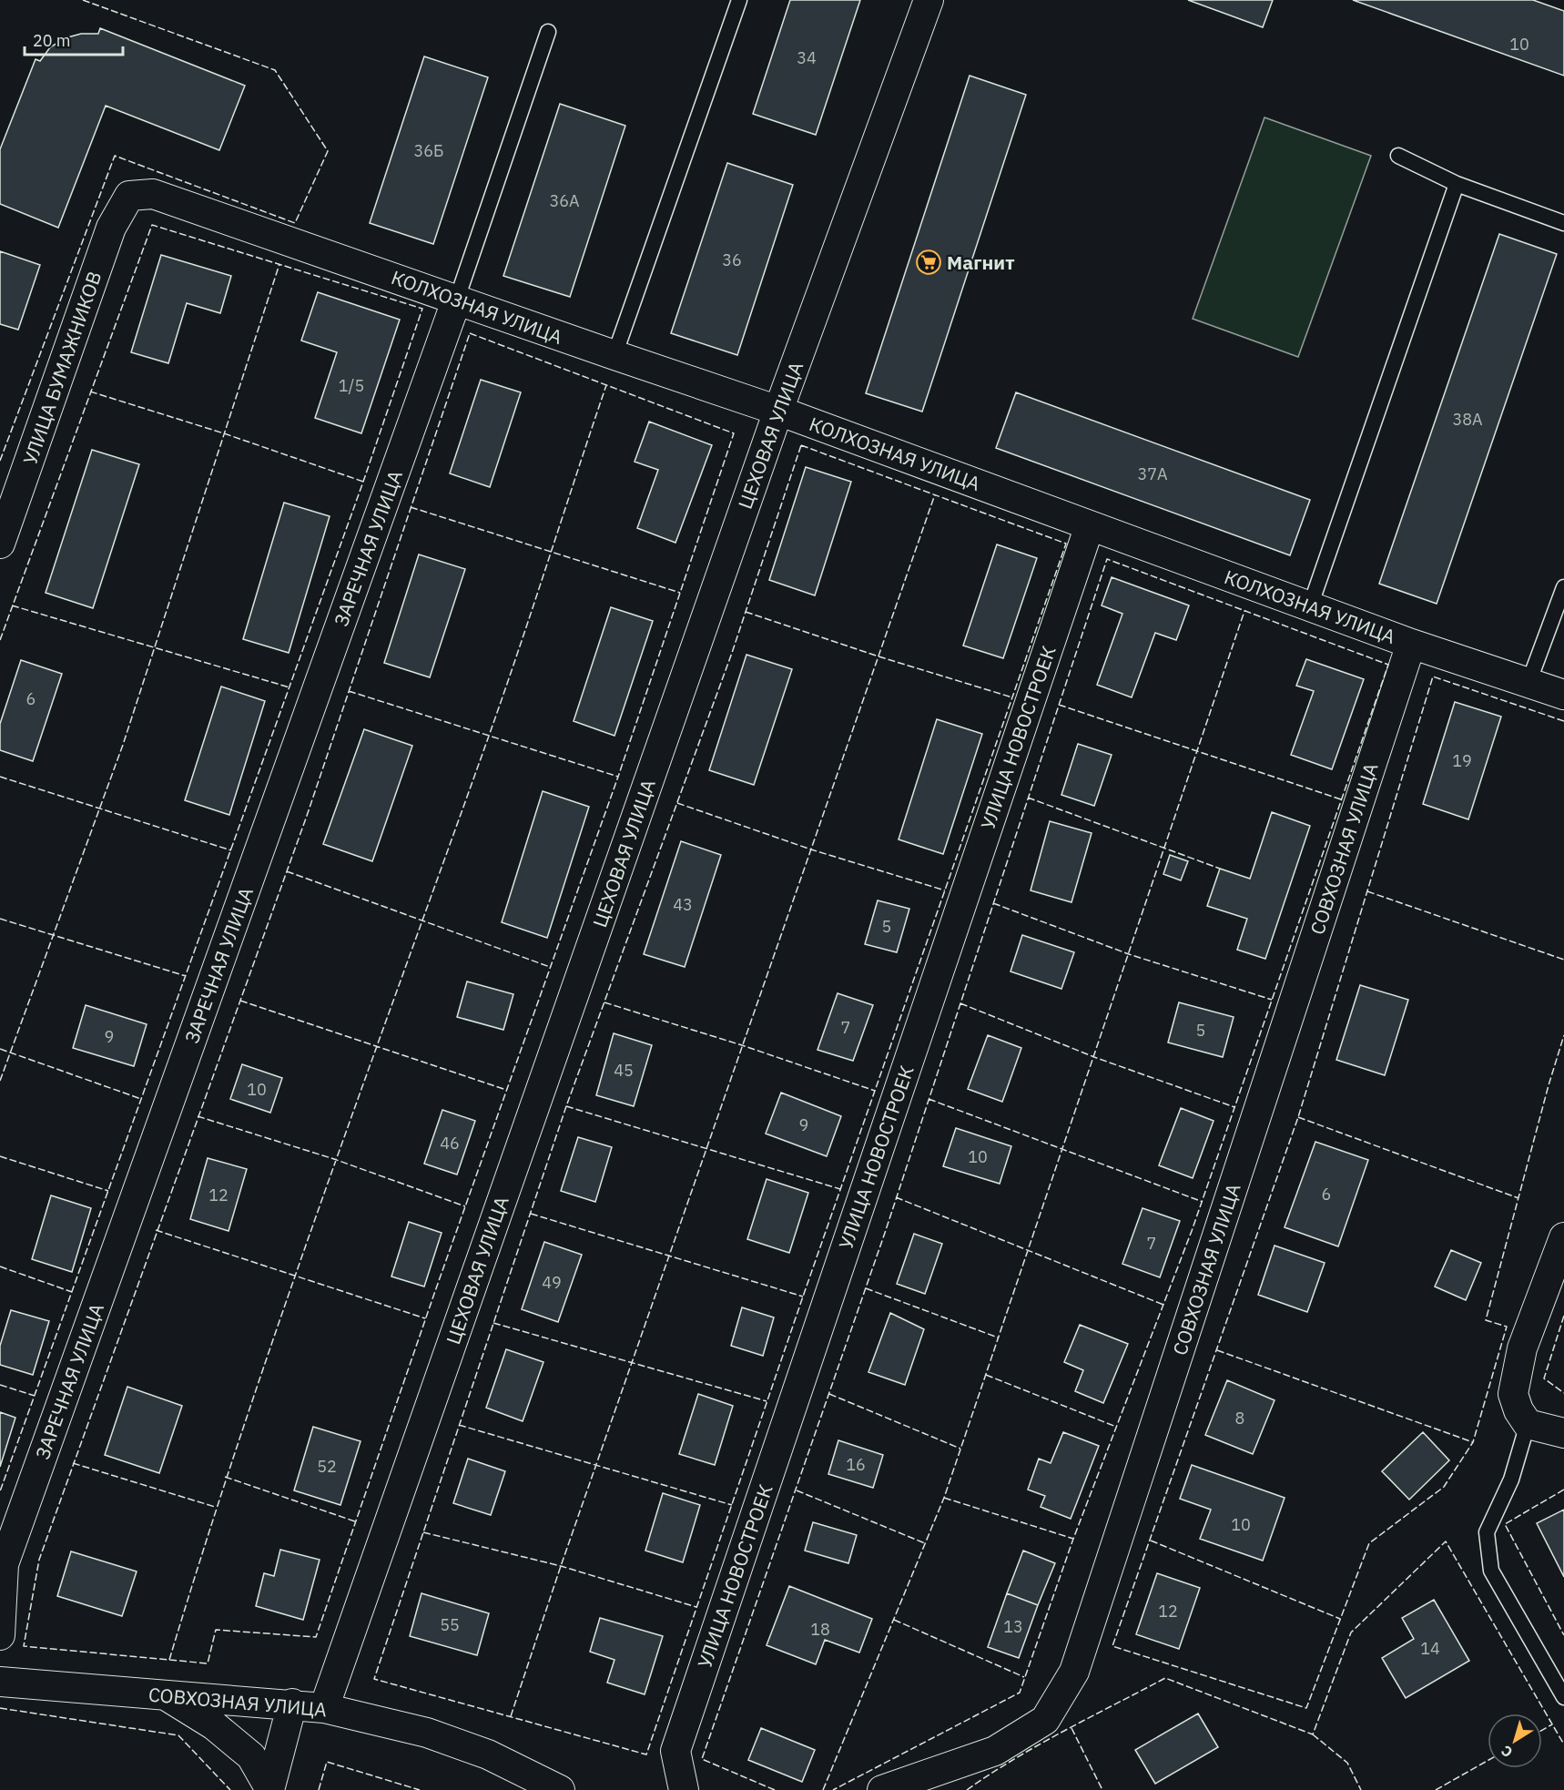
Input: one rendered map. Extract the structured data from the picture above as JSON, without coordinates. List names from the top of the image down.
{
  "streets": {
    "street": [
      "КОЛХОЗНАЯ УЛИЦА",
      "УЛИЦА БУМАЖНИКОВ",
      "ЦЕХОВАЯ УЛИЦА",
      "ЗАРЕЧНАЯ УЛИЦА",
      "УЛИЦА НОВОСТРОЕК",
      "СОВХОЗНАЯ УЛИЦА"
    ]
  },
  "crossings": [
    ["КОЛХОЗНАЯ УЛИЦА", "УЛИЦА БУМАЖНИКОВ"],
    ["КОЛХОЗНАЯ УЛИЦА", "ЦЕХОВАЯ УЛИЦА"],
    ["КОЛХОЗНАЯ УЛИЦА", "ЗАРЕЧНАЯ УЛИЦА"],
    ["КОЛХОЗНАЯ УЛИЦА", "УЛИЦА НОВОСТРОЕК"],
    ["КОЛХОЗНАЯ УЛИЦА", "СОВХОЗНАЯ УЛИЦА"],
    ["ЦЕХОВАЯ УЛИЦА", "СОВХОЗНАЯ УЛИЦА"]
  ],
  "places": {
    "supermarket": ["Магнит"]
  },
  "house_numbers": [
    "10",
    "34",
    "36Б",
    "36А",
    "36",
    "1/5",
    "38А",
    "37А",
    "6",
    "19",
    "43",
    "5",
    "7",
    "5",
    "9",
    "45",
    "10",
    "9",
    "46",
    "10",
    "6",
    "12",
    "7",
    "49",
    "8",
    "16",
    "52",
    "10",
    "12",
    "55",
    "13",
    "18",
    "14"
  ],
  "scale_bar": "20 m",
  "north": "bottom left"
}
